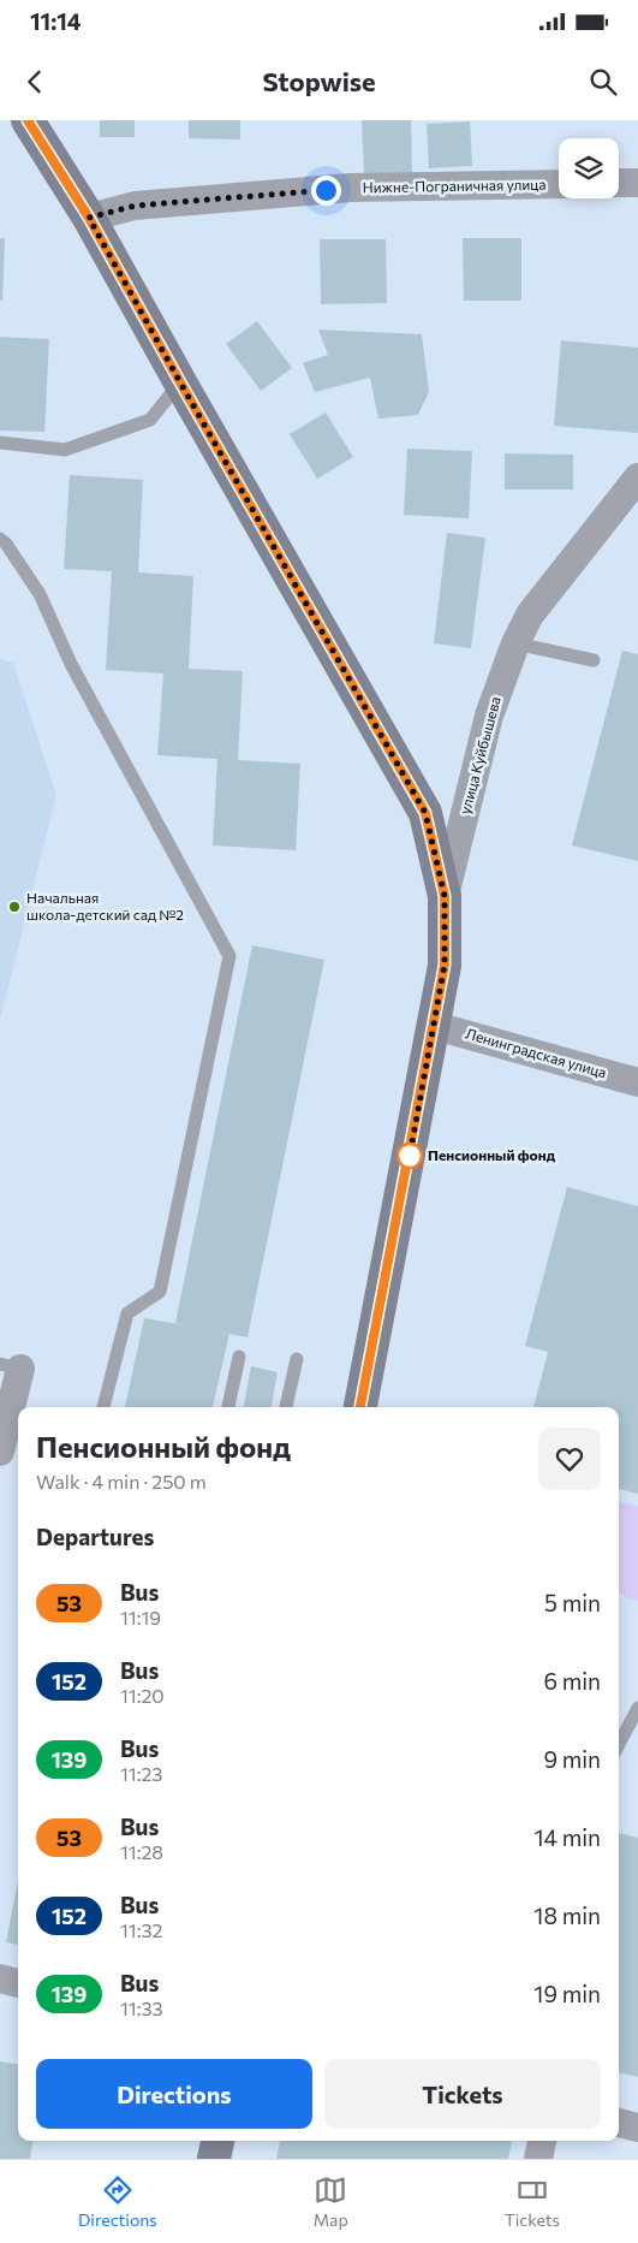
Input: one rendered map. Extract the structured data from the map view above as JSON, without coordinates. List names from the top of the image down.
{
  "streets": {
    "street": ["Нижне-Пограничная улица", "улица Куйбышева", "Ленинградская улица"]
  },
  "crossings": [
    ["Нижне-Пограничная улица", "улица Куйбышева"],
    ["улица Куйбышева", "Ленинградская улица"]
  ],
  "places": ["Начальная школа-детский сад №2", "Пенсионный фонд"],
  "lines": ["bus line 53"],
  "page": {
    "status": "11:14",
    "header": "Stopwise",
    "heading": [
      ["Пенсионный фонд", "Walk · 4 min · 250 m"],
      "Departures"
    ],
    "list": [
      {
        "mark": "53",
        "name": "Bus",
        "note": "11:19",
        "value": "5 min"
      },
      {
        "mark": "152",
        "name": "Bus",
        "note": "11:20",
        "value": "6 min"
      },
      {
        "mark": "139",
        "name": "Bus",
        "note": "11:23",
        "value": "9 min"
      },
      {
        "mark": "53",
        "name": "Bus",
        "note": "11:28",
        "value": "14 min"
      },
      {
        "mark": "152",
        "name": "Bus",
        "note": "11:32",
        "value": "18 min"
      },
      {
        "mark": "139",
        "name": "Bus",
        "note": "11:33",
        "value": "19 min"
      }
    ],
    "buttons": ["Directions", "Tickets"],
    "tabs": ["Directions", "Map", "Tickets"]
  }
}
